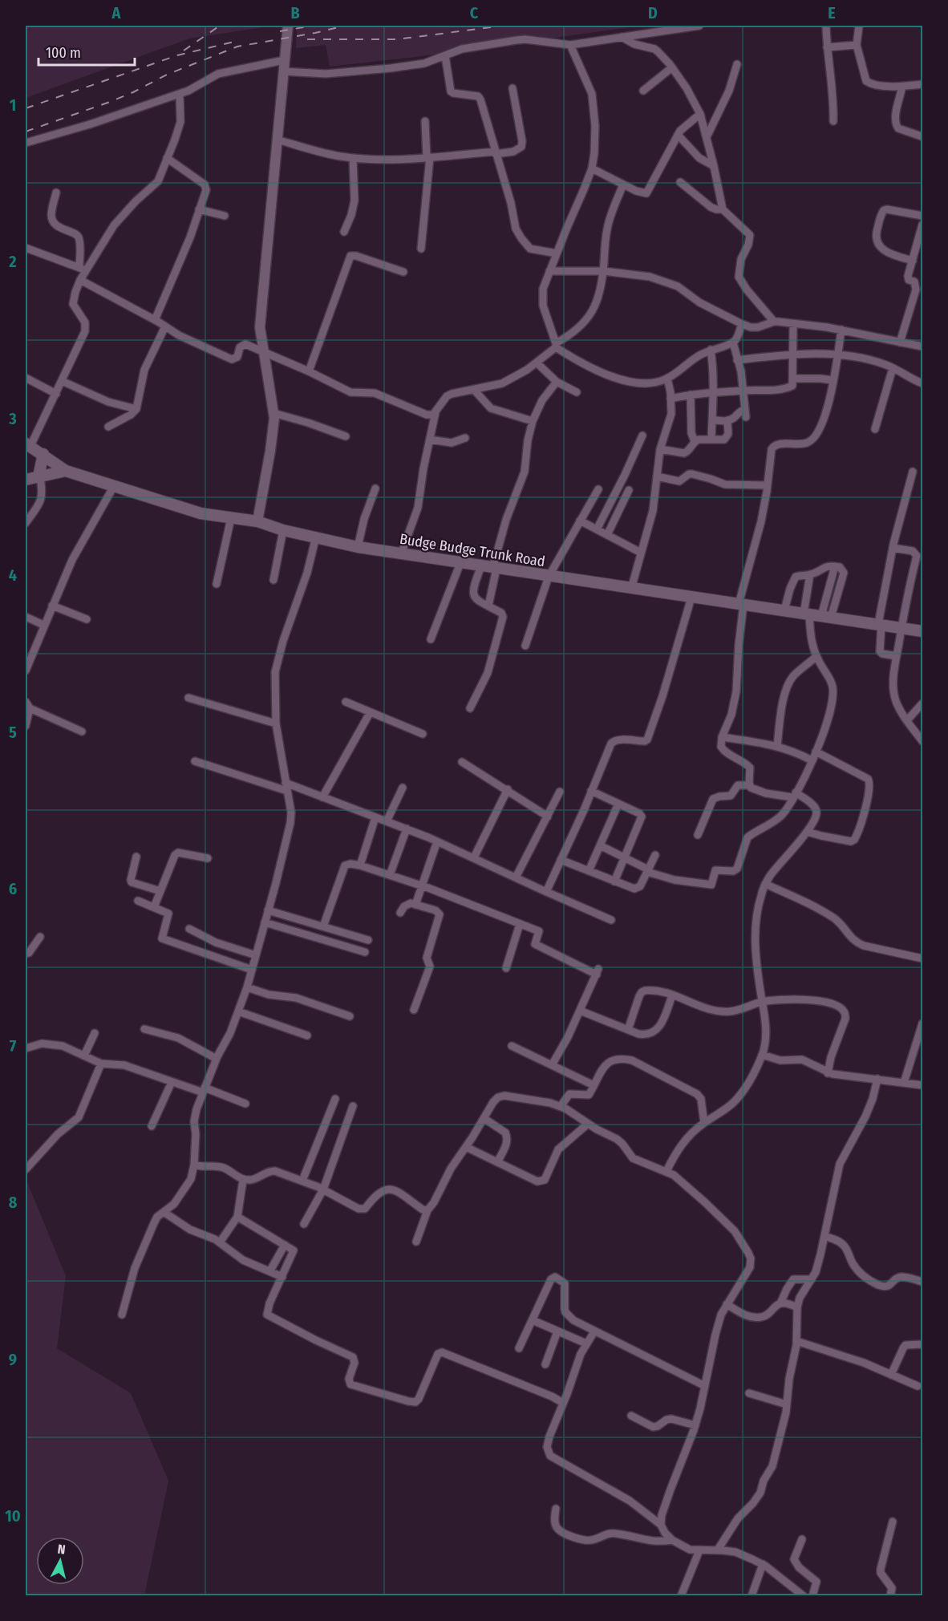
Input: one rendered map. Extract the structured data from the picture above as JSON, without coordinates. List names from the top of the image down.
{
  "streets": {
    "main road": ["Budge Budge Trunk Road"]
  },
  "scale_bar": "100 m",
  "north": "top",
  "grid": {
    "columns": [
      "A",
      "B",
      "C",
      "D",
      "E"
    ],
    "rows": [
      "1",
      "2",
      "3",
      "4",
      "5",
      "6",
      "7",
      "8",
      "9",
      "10"
    ]
  }
}
